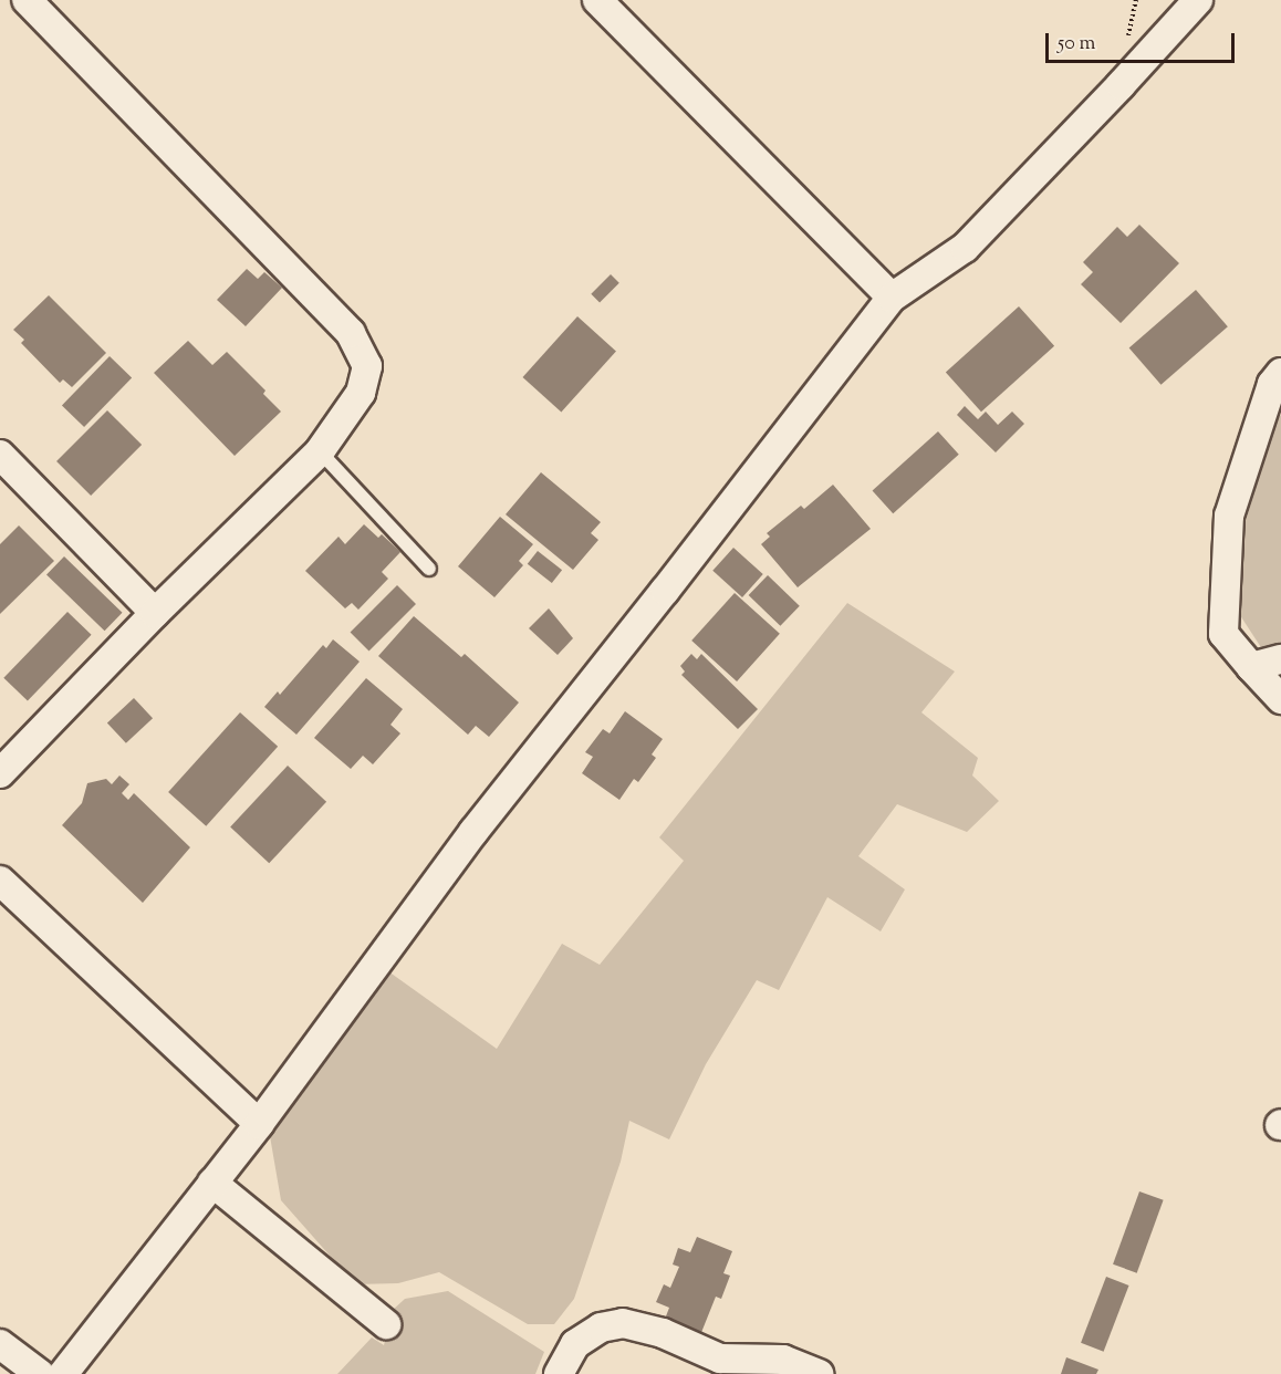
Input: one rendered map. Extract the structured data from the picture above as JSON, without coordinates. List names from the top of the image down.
{
  "scale_bar": "50 m"
}
